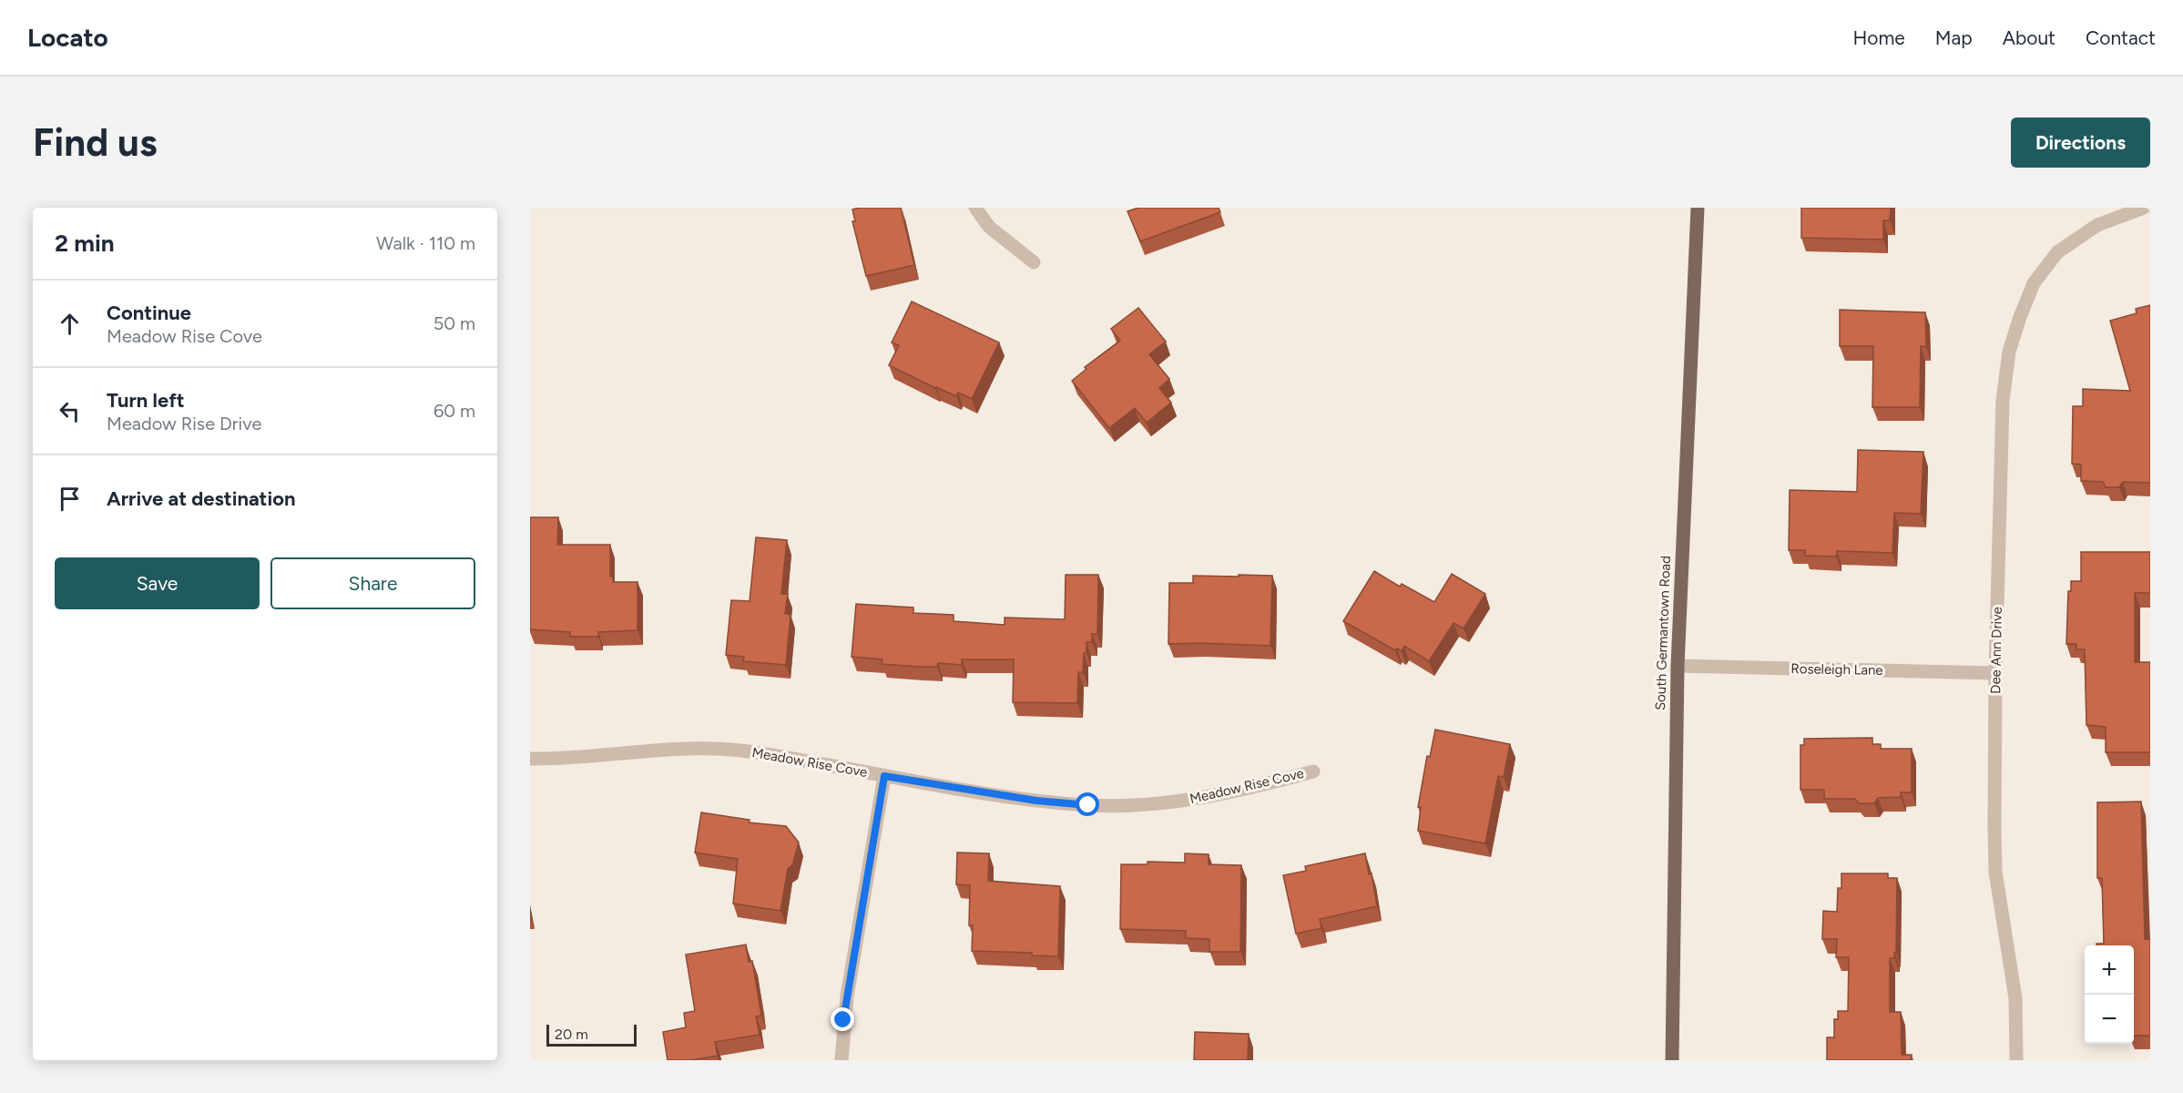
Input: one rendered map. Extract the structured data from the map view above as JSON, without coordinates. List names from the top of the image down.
{
  "streets": {
    "main road": ["South Germantown Road"],
    "street": ["Dee Ann Drive", "Roseleigh Lane", "Meadow Rise Cove"]
  },
  "crossings": [
    ["South Germantown Road", "Roseleigh Lane"],
    ["Dee Ann Drive", "Roseleigh Lane"]
  ],
  "scale_bar": "20 m",
  "page": {
    "header": "Locato",
    "nav": [
      "Home",
      "Map",
      "About",
      "Contact"
    ],
    "buttons": [
      "Directions",
      ["Save", "Share"]
    ],
    "title": "Find us",
    "heading": ["2 min", "Walk · 110 m"],
    "list": [
      ["Continue", "Meadow Rise Cove", "50 m"],
      ["Turn left", "Meadow Rise Drive", "60 m"],
      "Arrive at destination"
    ],
    "map_buttons": ["+", "−"],
    "scale": "20 m"
  }
}
